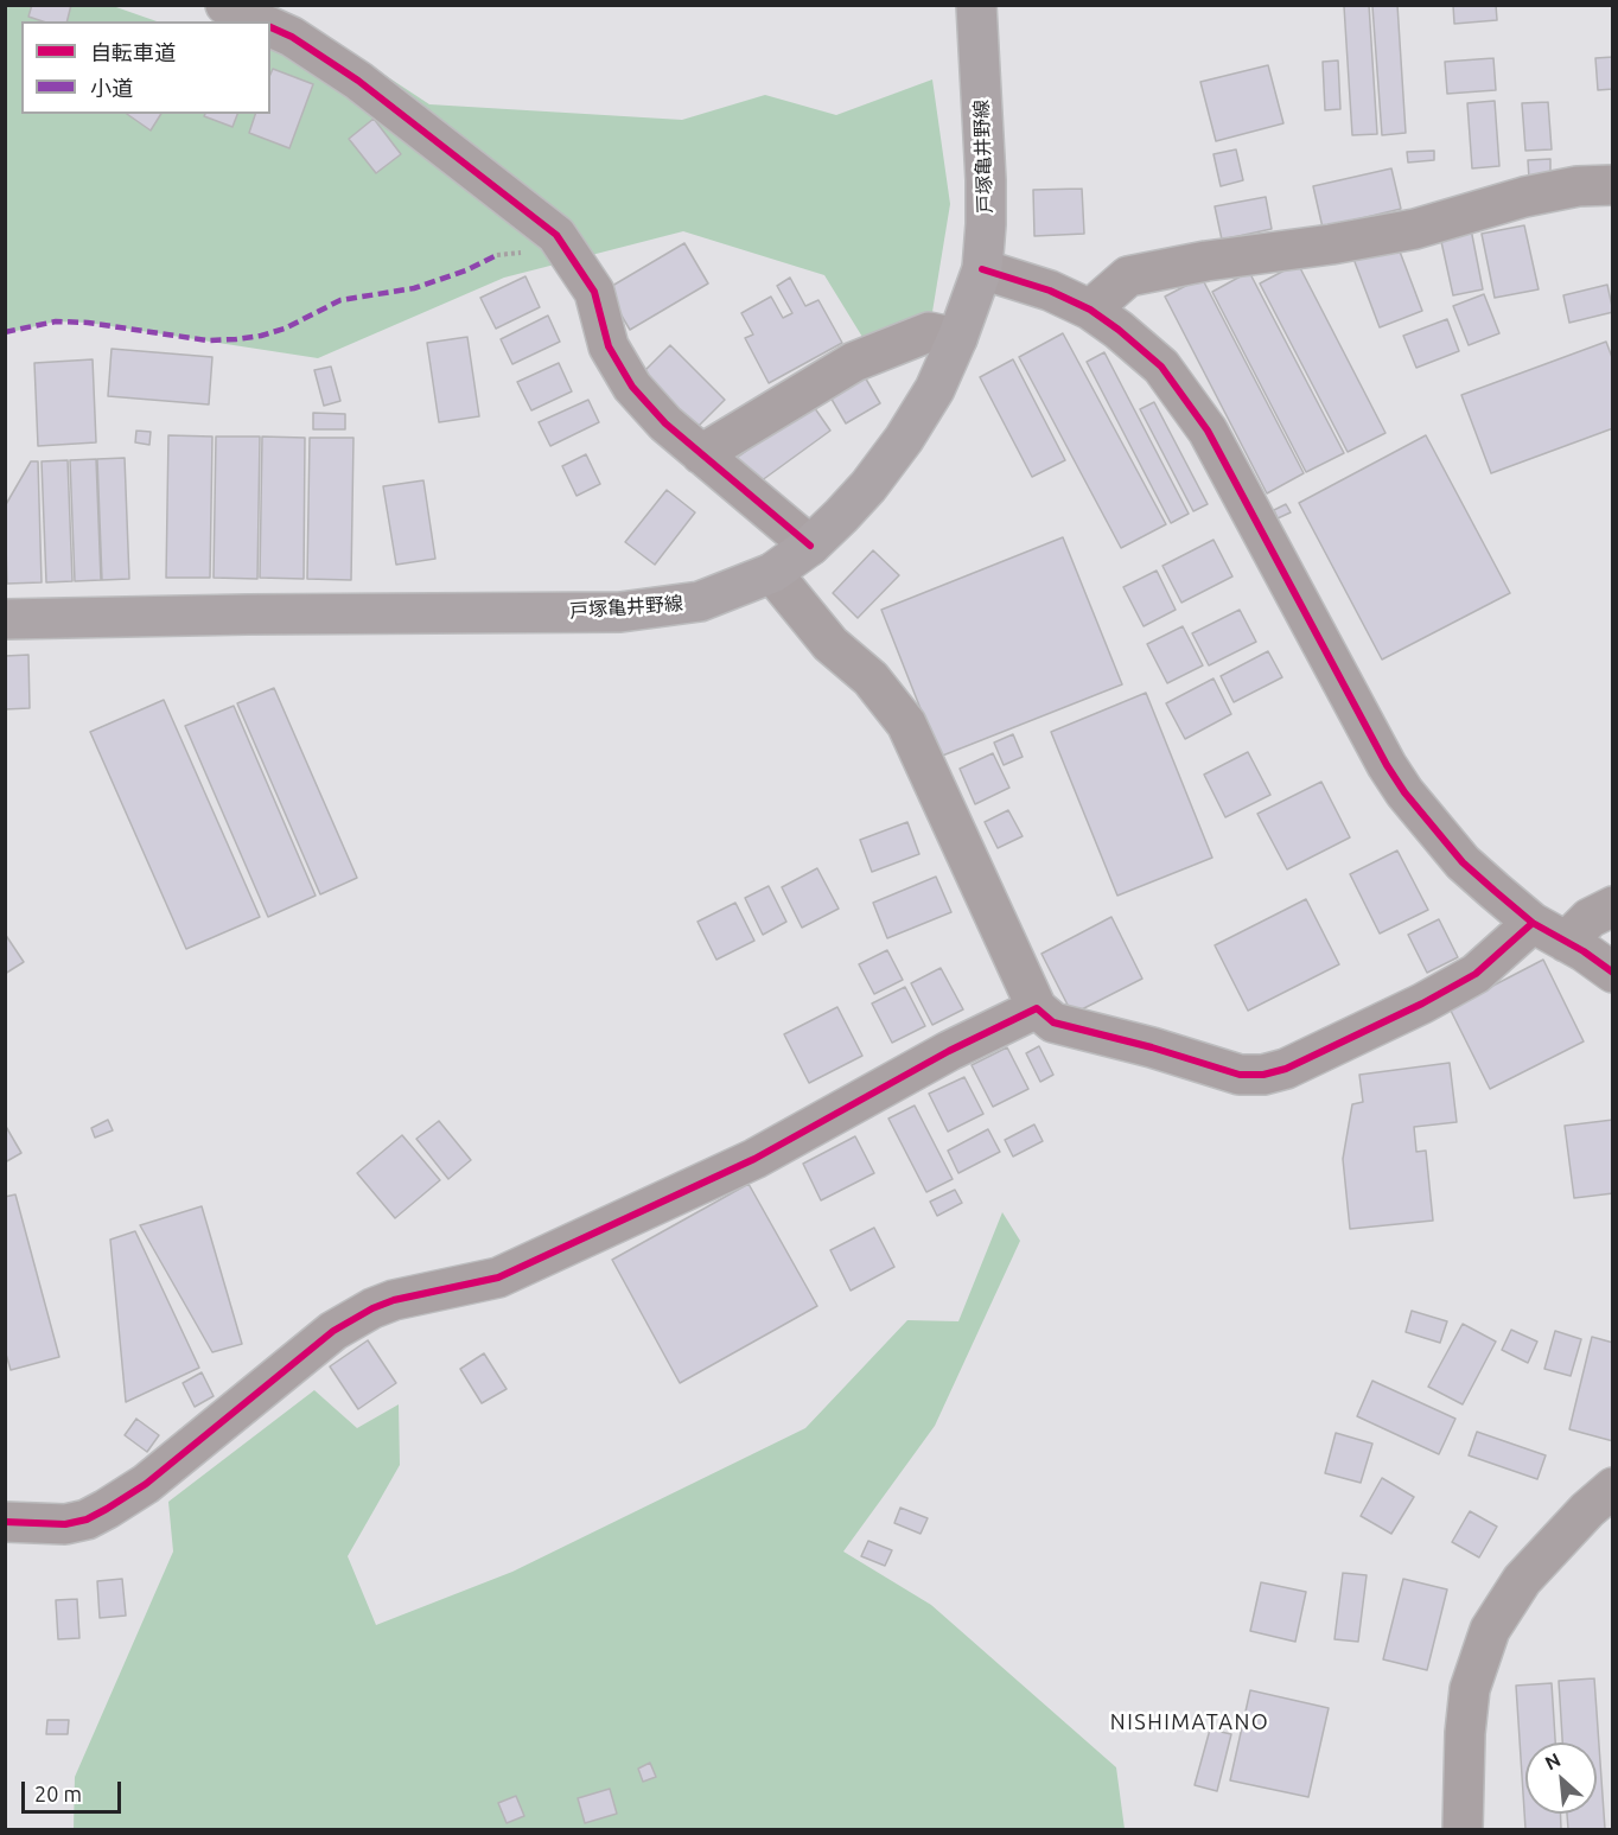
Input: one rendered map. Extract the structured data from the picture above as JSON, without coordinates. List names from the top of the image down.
{
  "streets": {
    "main road": ["戸塚亀井野線"]
  },
  "districts": ["NISHIMATANO"],
  "legend": ["自転車道", "小道"],
  "scale_bar": "20 m",
  "north": "top left"
}
